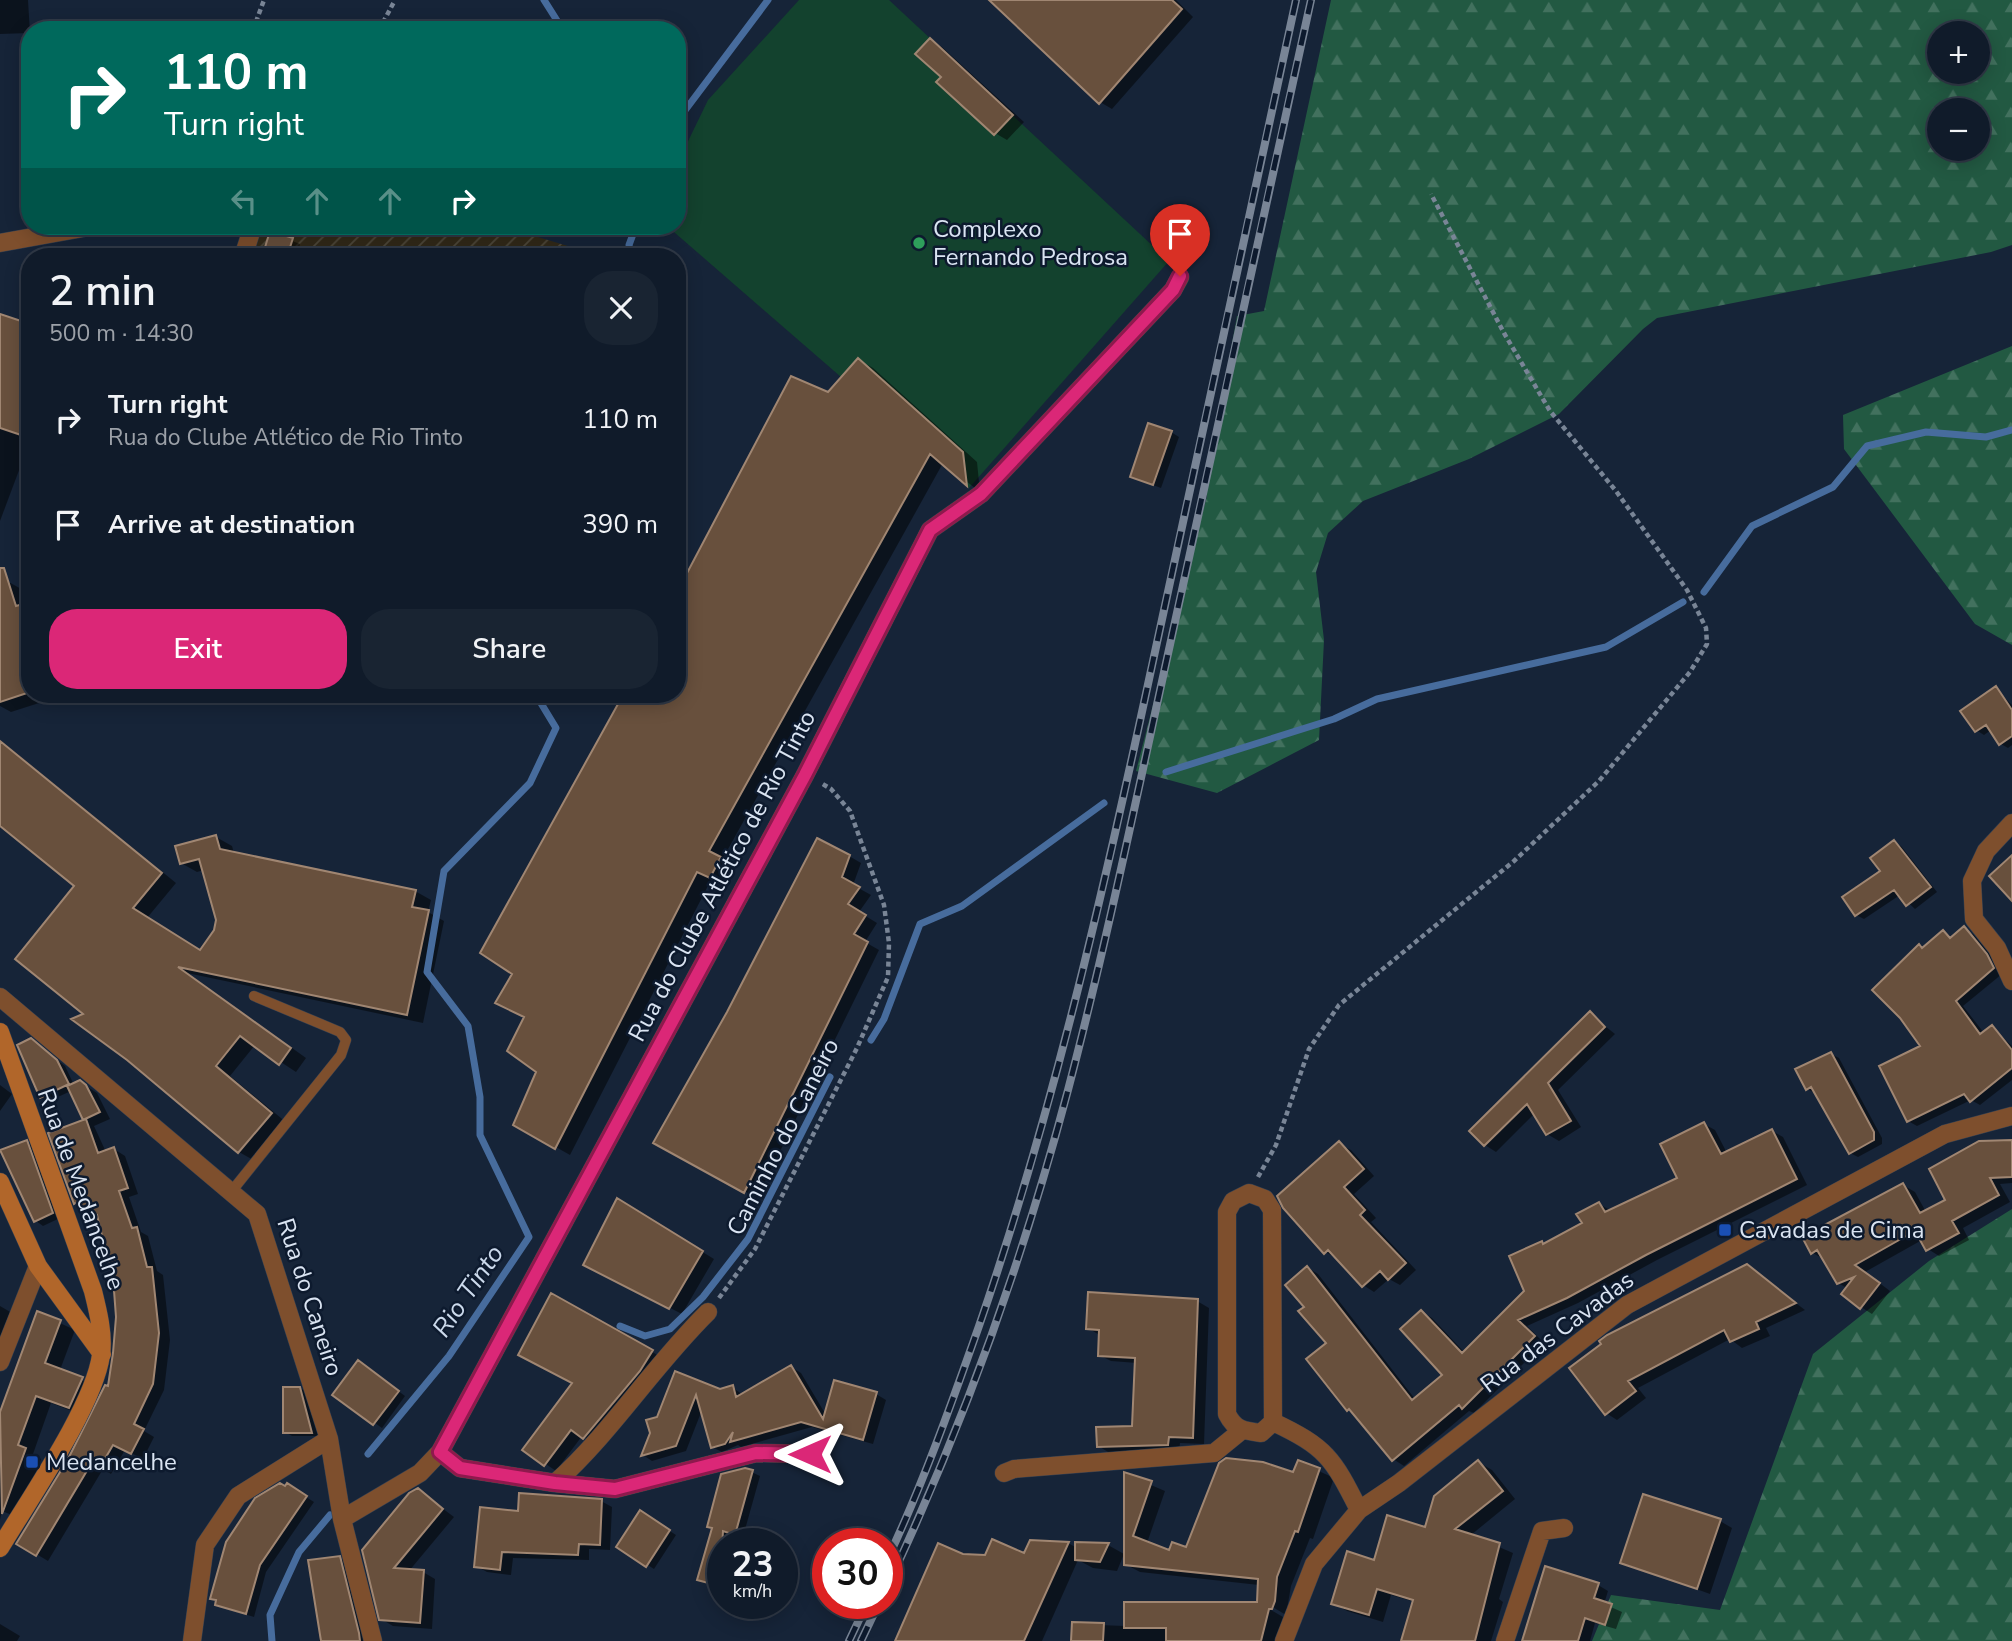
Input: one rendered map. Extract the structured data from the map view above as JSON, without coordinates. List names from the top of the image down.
{
  "streets": {
    "street": [
      "Rua do Clube Atlético de Rio Tinto",
      "Rua de Medancelhe",
      "Rua do Caneiro",
      "Rua das Cavadas"
    ],
    "path": ["Caminho do Caneiro"]
  },
  "crossings": [
    ["Rua do Clube Atlético de Rio Tinto", "Caminho do Caneiro"],
    ["Rua do Clube Atlético de Rio Tinto", "Rua do Caneiro"]
  ],
  "water": ["Rio Tinto"],
  "places": {
    "other": ["Complexo Fernando Pedrosa"],
    "transit": ["Cavadas de Cima", "Medancelhe"]
  },
  "page": {
    "map_buttons": ["+", "−"],
    "turn": ["110 m", "Turn right"],
    "heading": ["2 min", "500 m · 14:30"],
    "list": [
      {
        "name": "Turn right",
        "note": "Rua do Clube Atlético de Rio Tinto",
        "value": "110 m"
      },
      {
        "name": "Arrive at destination",
        "value": "390 m"
      }
    ],
    "buttons": ["Exit", "Share"],
    "speed": "23 km/h",
    "limit": "30"
  }
}
